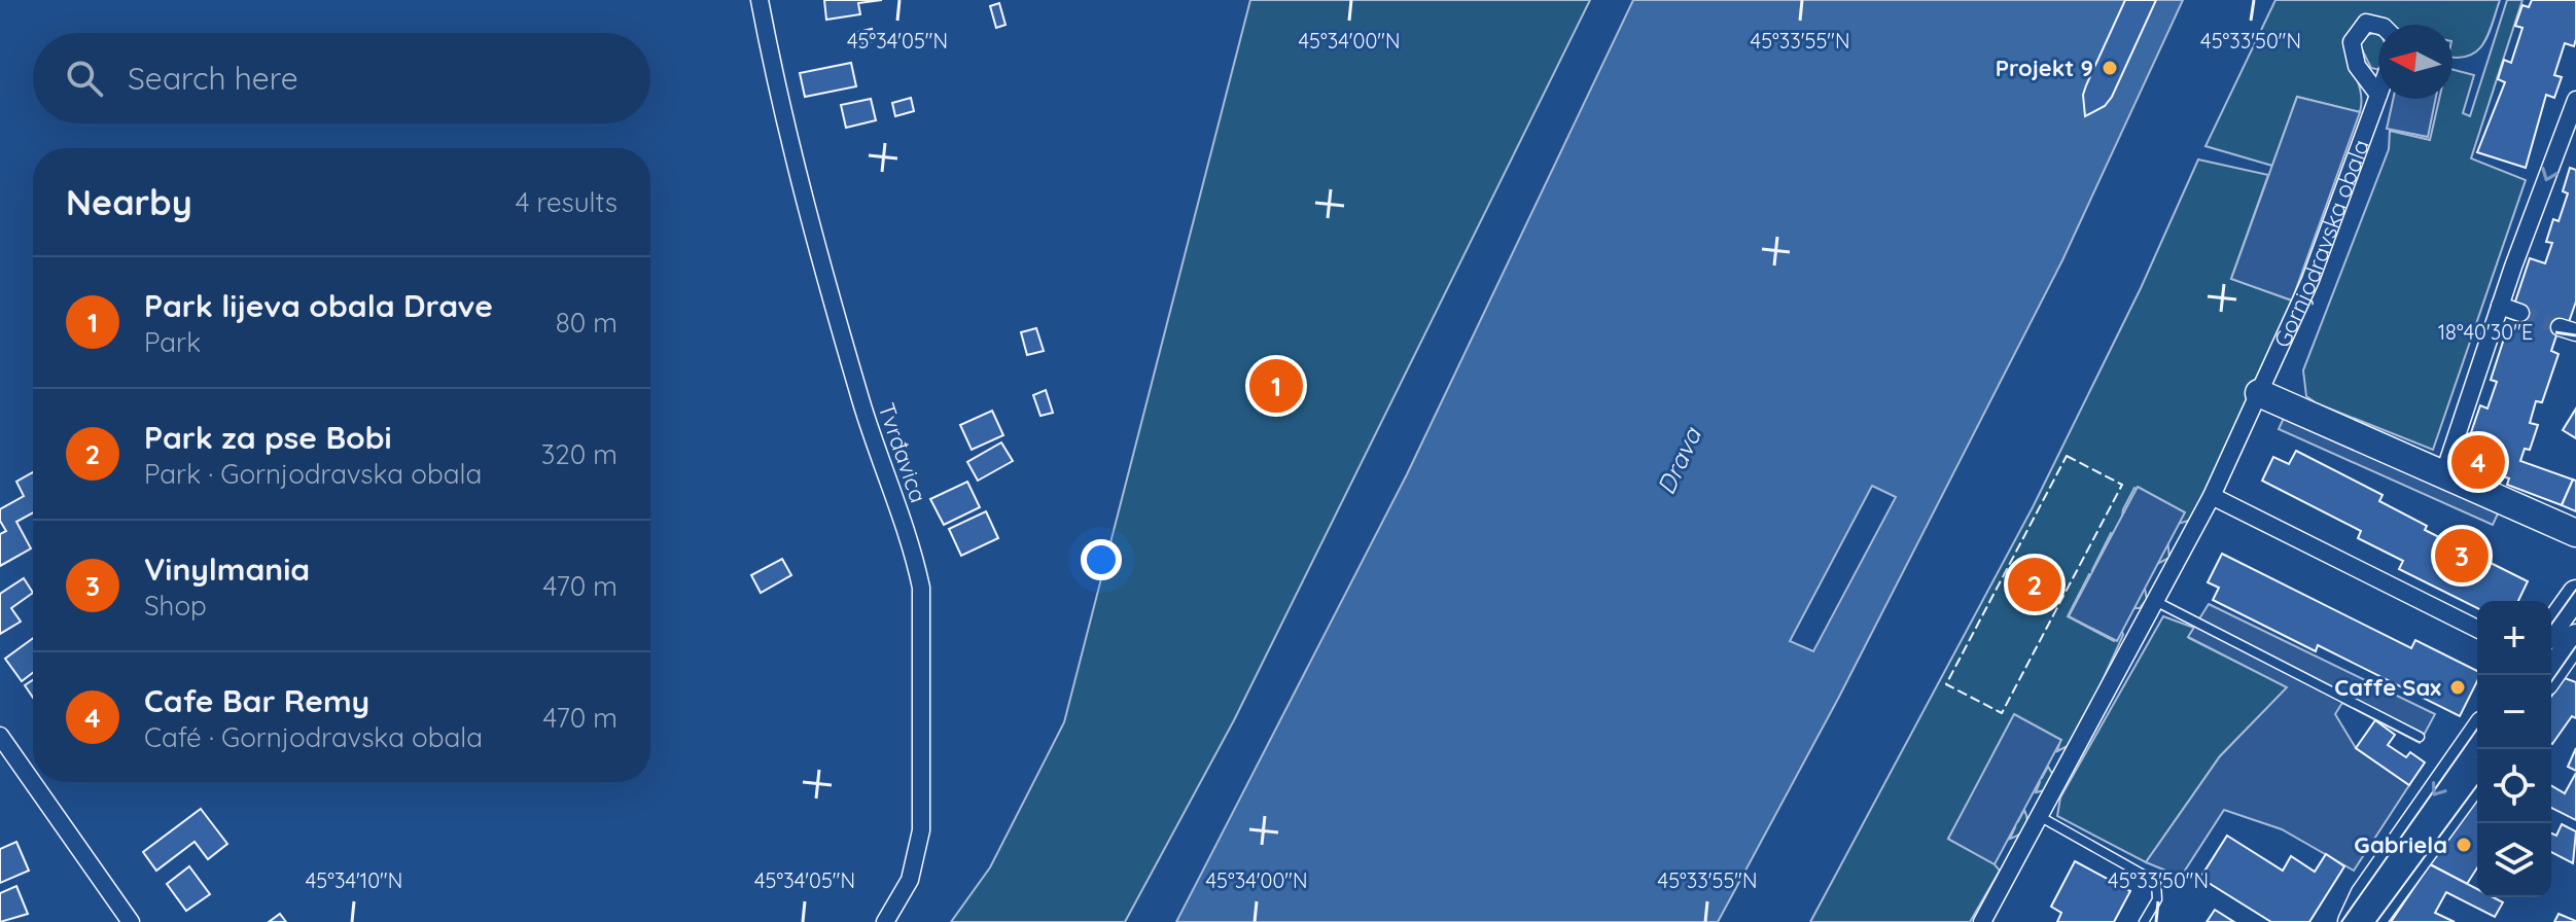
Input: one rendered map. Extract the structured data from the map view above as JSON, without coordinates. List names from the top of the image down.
{
  "streets": {
    "street": ["Gornjodravska obala", "Tvrđavica"]
  },
  "water": ["Drava"],
  "places": ["Projekt 9", "Caffe Sax", "Gabriela"],
  "north": "left",
  "page": {
    "search": "Search here",
    "heading": ["Nearby", "4 results"],
    "list": [
      {
        "mark": "1",
        "name": "Park lijeva obala Drave",
        "note": "Park",
        "value": "80 m"
      },
      {
        "mark": "2",
        "name": "Park za pse Bobi",
        "note": "Park · Gornjodravska obala",
        "value": "320 m"
      },
      {
        "mark": "3",
        "name": "Vinylmania",
        "note": "Shop",
        "value": "470 m"
      },
      {
        "mark": "4",
        "name": "Cafe Bar Remy",
        "note": "Café · Gornjodravska obala",
        "value": "470 m"
      }
    ],
    "pins": [
      "1",
      "4",
      "3",
      "2"
    ],
    "map_buttons": ["+", "−"]
  },
  "coordinates": [
    "45°34'05\"N",
    "45°34'00\"N",
    "45°33'55\"N",
    "45°33'50\"N",
    "18°40'30\"E",
    "45°34'10\"N"
  ]
}
